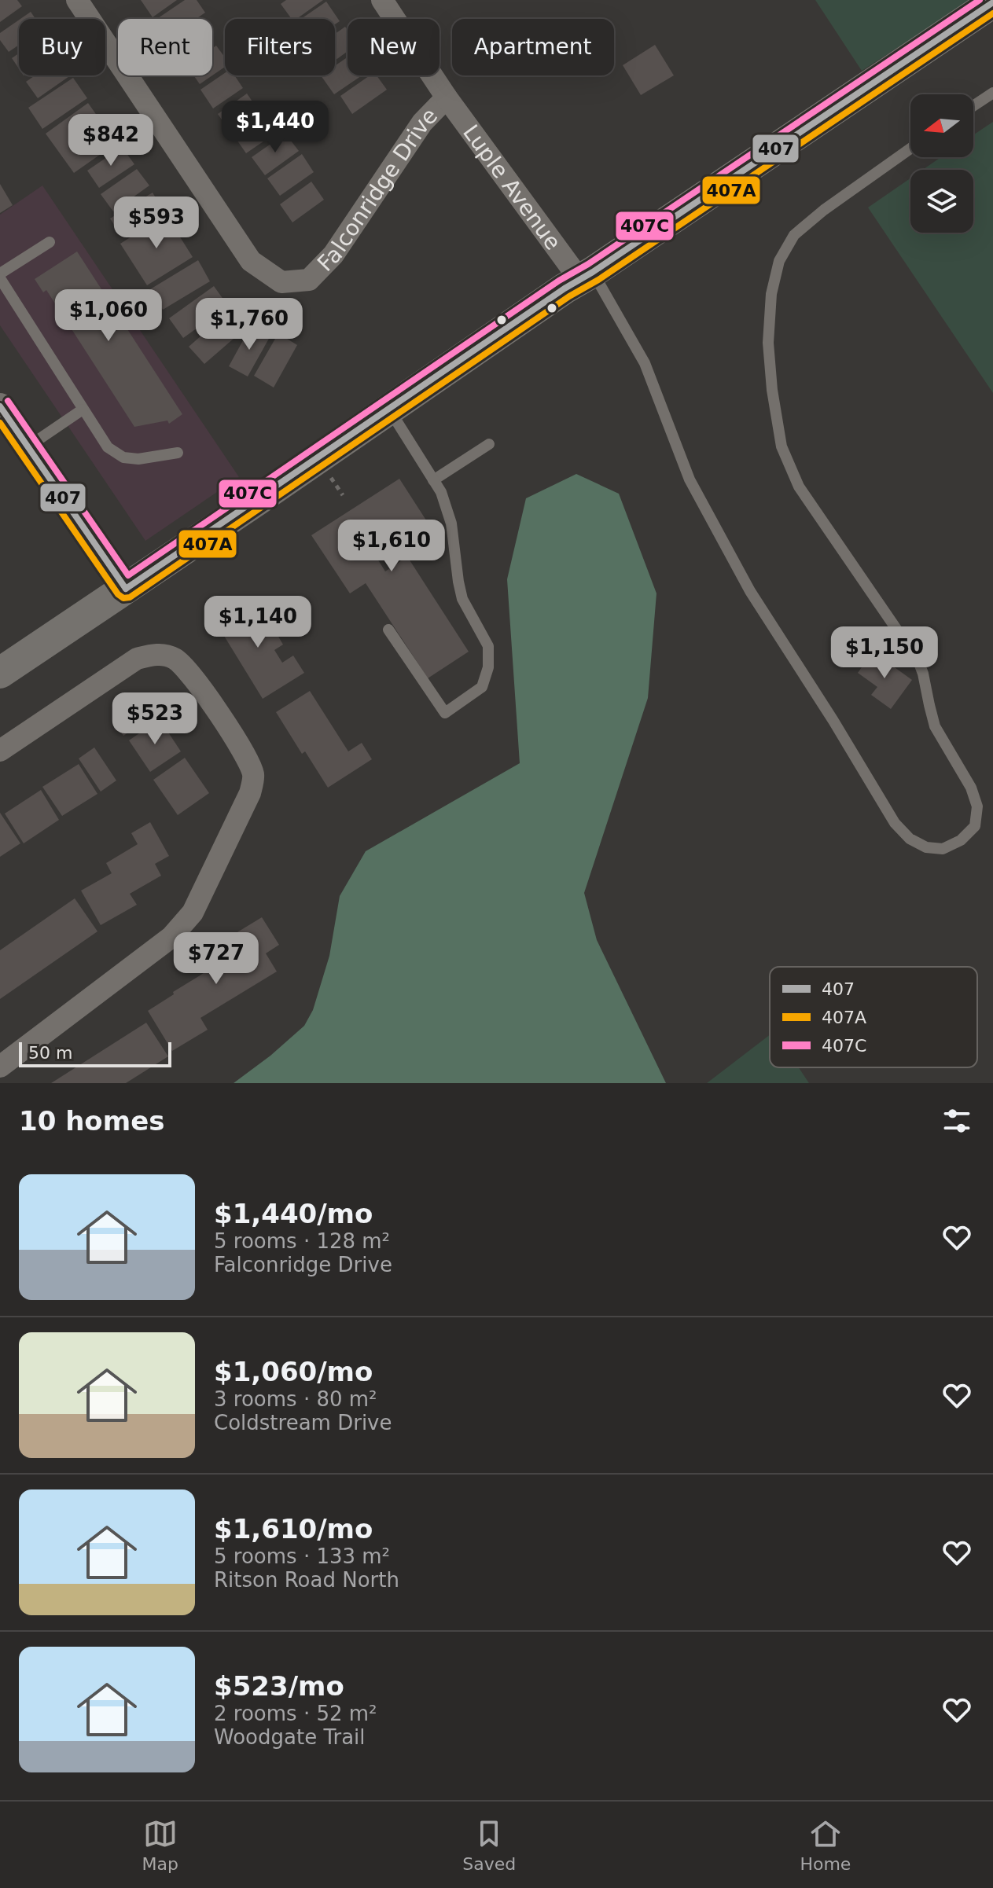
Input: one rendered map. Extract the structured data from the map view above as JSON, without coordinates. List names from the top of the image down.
{
  "streets": {
    "street": ["Luple Avenue", "Falconridge Drive"]
  },
  "crossings": [
    ["Luple Avenue", "Falconridge Drive"]
  ],
  "lines": ["transit line 407C", "transit line 407", "transit line 407A"],
  "legend": ["407", "407A", "407C"],
  "scale_bar": "50 m",
  "north": "left",
  "page": {
    "chip": [
      "Buy",
      "Rent",
      "Filters",
      "New",
      "Apartment"
    ],
    "price": [
      "$1,440",
      "$842",
      "$593",
      "$1,060",
      "$1,760",
      "$1,610",
      "$1,140",
      "$1,150",
      "$523",
      "$727"
    ],
    "scale": "50 m",
    "heading": "10 homes",
    "list": [
      {
        "name": "$1,440/mo",
        "note": "5 rooms · 128 m² · Falconridge Drive"
      },
      {
        "name": "$1,060/mo",
        "note": "3 rooms · 80 m² · Coldstream Drive"
      },
      {
        "name": "$1,610/mo",
        "note": "5 rooms · 133 m² · Ritson Road North"
      },
      {
        "name": "$523/mo",
        "note": "2 rooms · 52 m² · Woodgate Trail"
      }
    ],
    "tabs": ["Map", "Saved", "Home"]
  }
}
